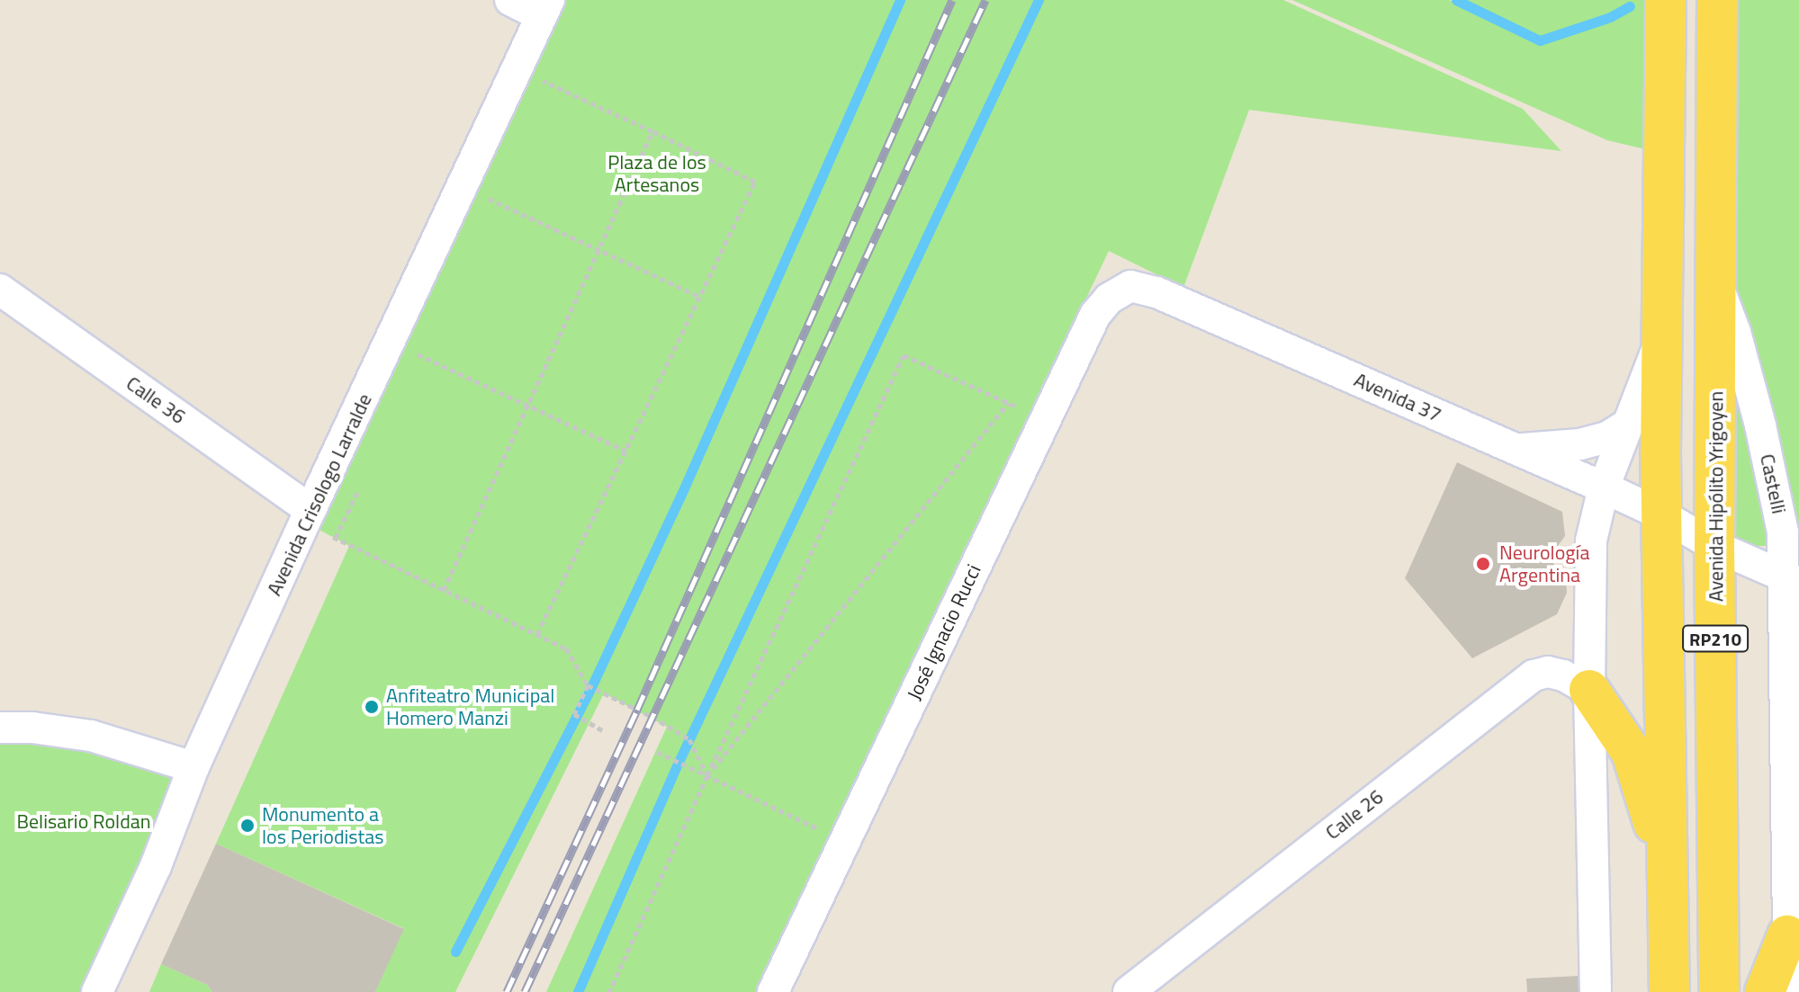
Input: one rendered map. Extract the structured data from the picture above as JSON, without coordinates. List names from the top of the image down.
{
  "streets": {
    "main road": ["Avenida Hipólito Yrigoyen", "RP210"],
    "street": [
      "Avenida 37",
      "Calle 36",
      "Castelli",
      "Avenida Crisologo Larralde",
      "José Ignacio Rucci",
      "Calle 26"
    ]
  },
  "crossings": [
    ["Avenida 37", "Castelli"],
    ["Avenida 37", "Avenida Hipólito Yrigoyen"],
    ["Avenida 37", "José Ignacio Rucci"],
    ["Avenida 37", "RP210"],
    ["Calle 36", "Avenida Crisologo Larralde"],
    ["Castelli", "Avenida Hipólito Yrigoyen"]
  ],
  "parks": ["Plaza de los Artesanos", "Belisario Roldan"],
  "places": ["Neurología Argentina", "Anfiteatro Municipal Homero Manzi", "Monumento a los Periodistas"]
}
